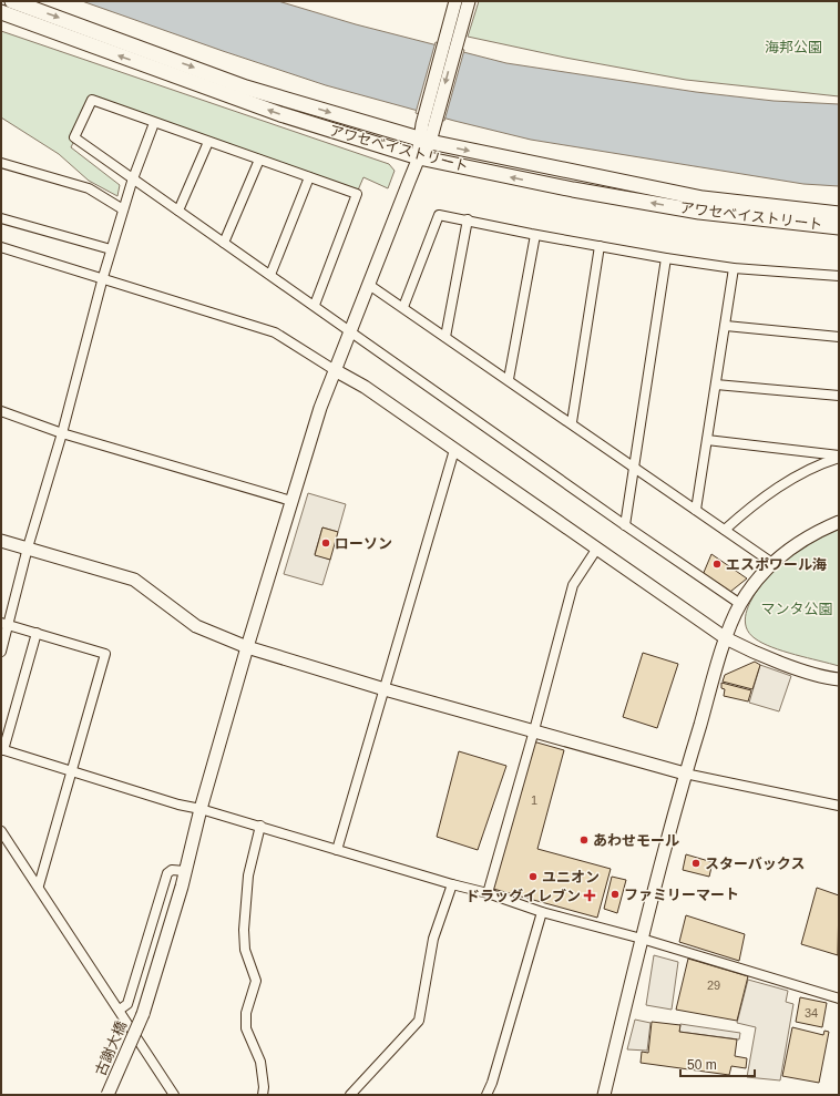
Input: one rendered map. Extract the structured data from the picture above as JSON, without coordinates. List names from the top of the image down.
{
  "streets": {
    "main road": ["アワセベイストリート"],
    "street": ["古謝大橋"]
  },
  "crossings": [
    ["アワセベイストリート", "古謝大橋"]
  ],
  "parks": ["海邦公園", "マンタ公園"],
  "places": {
    "other": [
      "ローソン",
      "エスポワール海",
      "あわせモール",
      "スターバックス",
      "ユニオン",
      "ファミリーマート"
    ],
    "health": ["ドラッグイレブン"]
  },
  "house_numbers": ["1", "29", "34"],
  "scale_bar": "50 m"
}
